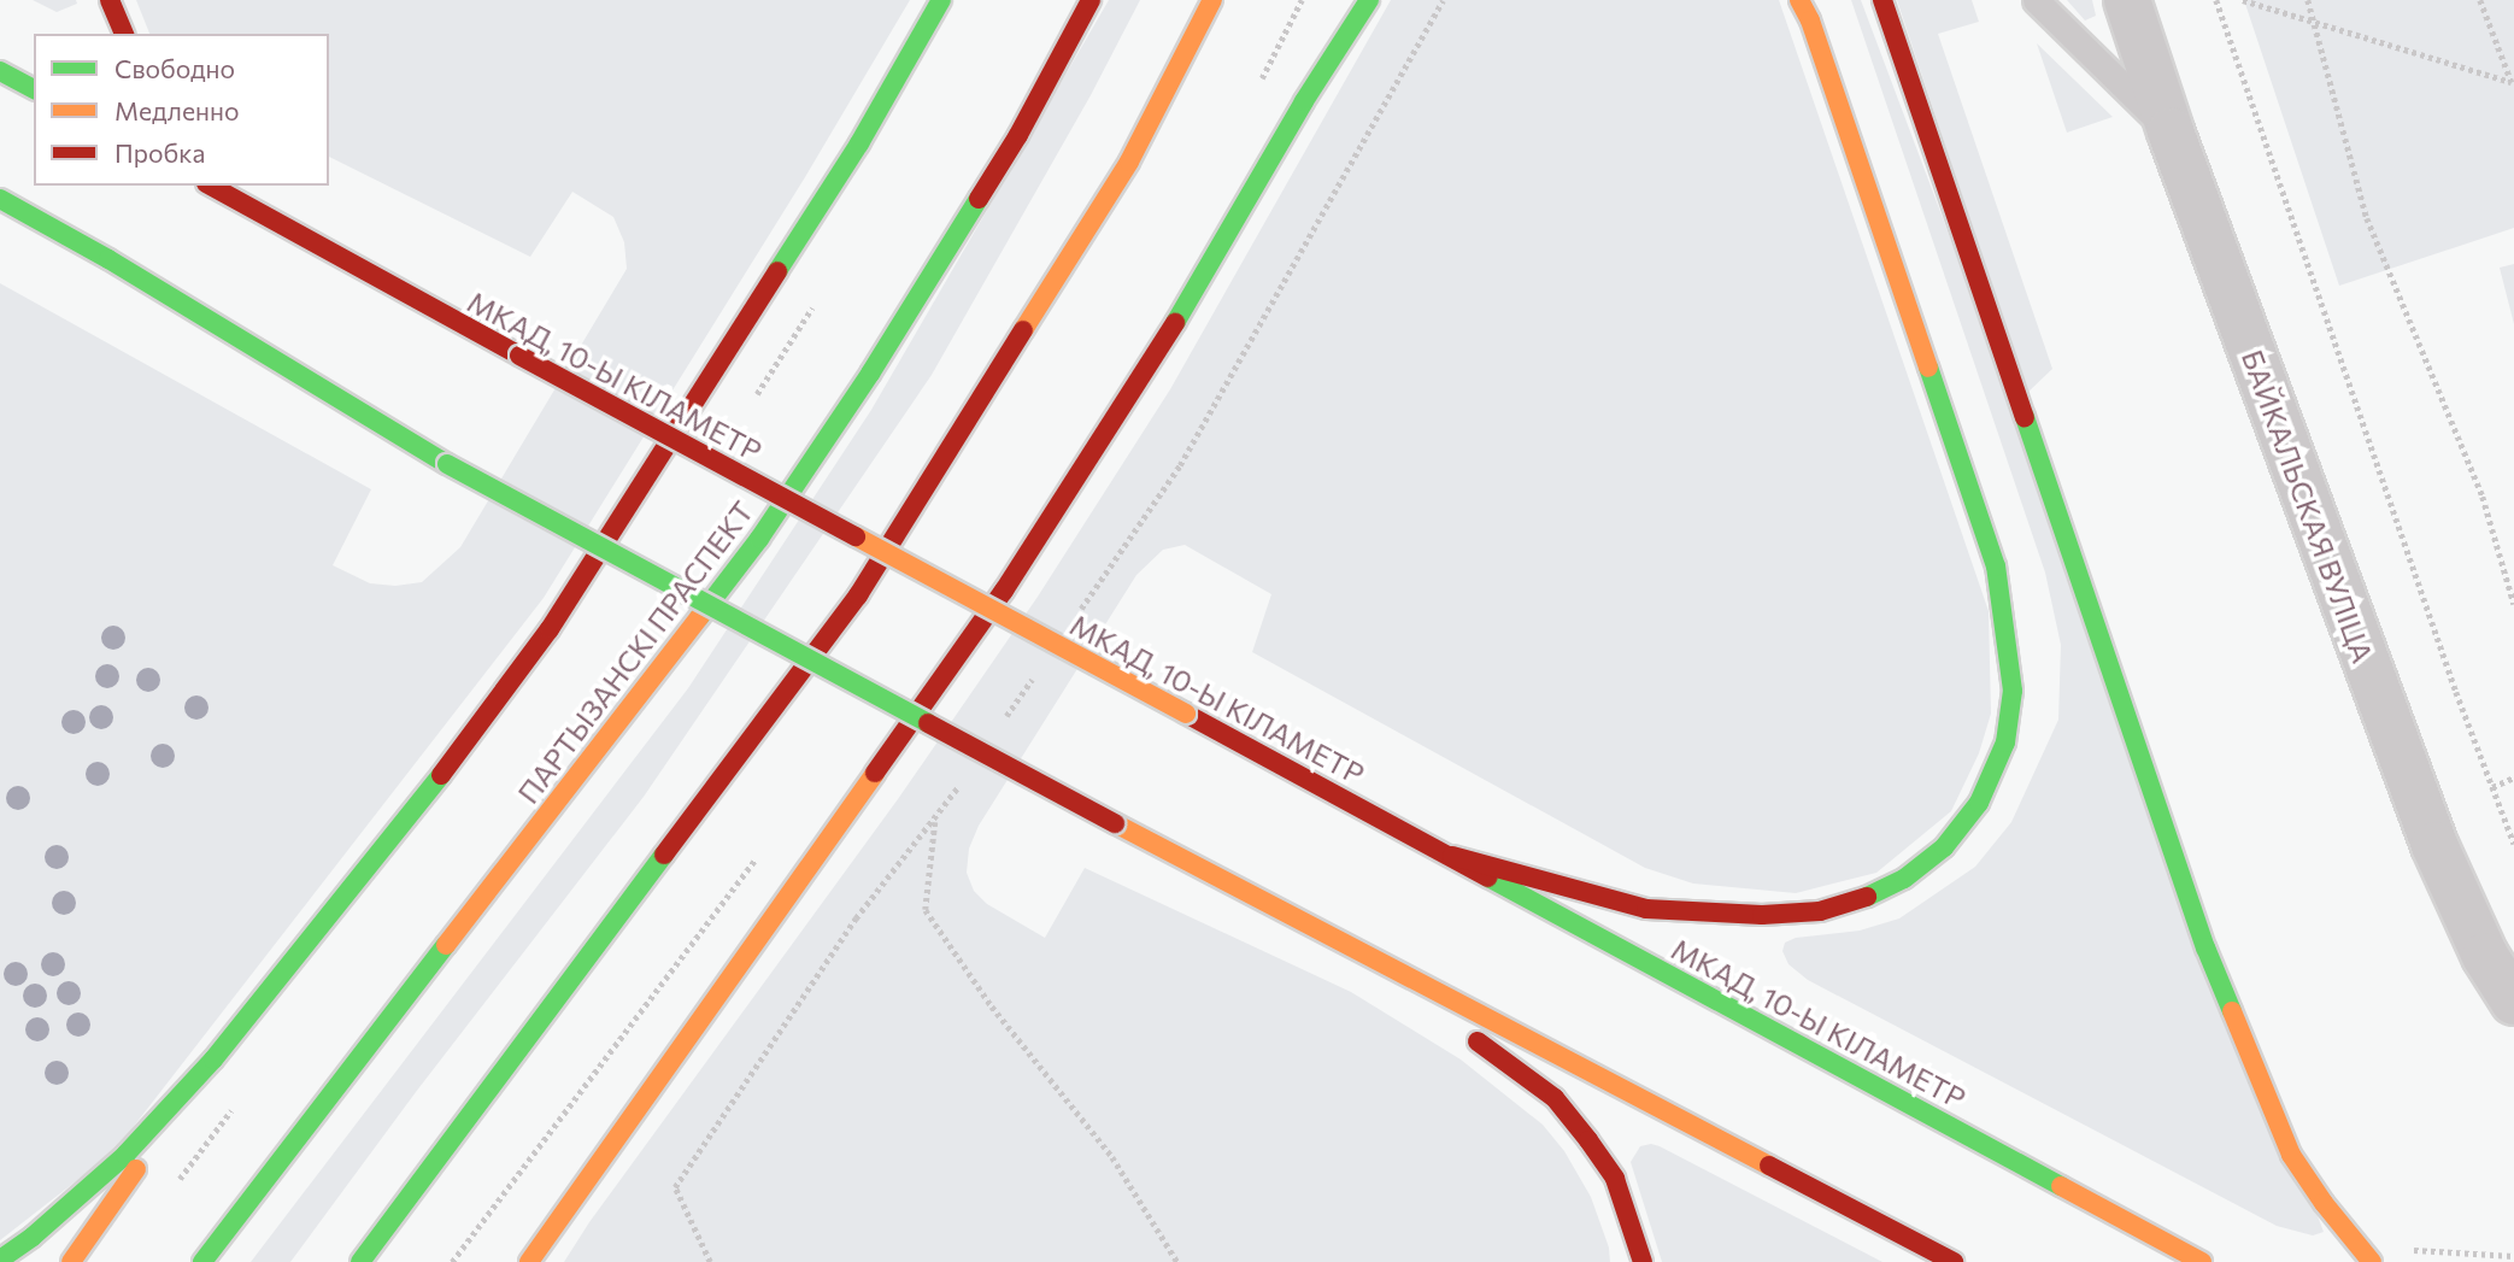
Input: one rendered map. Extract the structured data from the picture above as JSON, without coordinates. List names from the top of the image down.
{
  "streets": {
    "main road": ["МКАД, 10-Ы КІЛАМЕТР", "ПАРТЫЗАНСКІ ПРАСПЕКТ"],
    "street": ["БАЙКАЛЬСКАЯ ВУЛІЦА"]
  },
  "legend": ["Свободно", "Медленно", "Пробка"]
}
